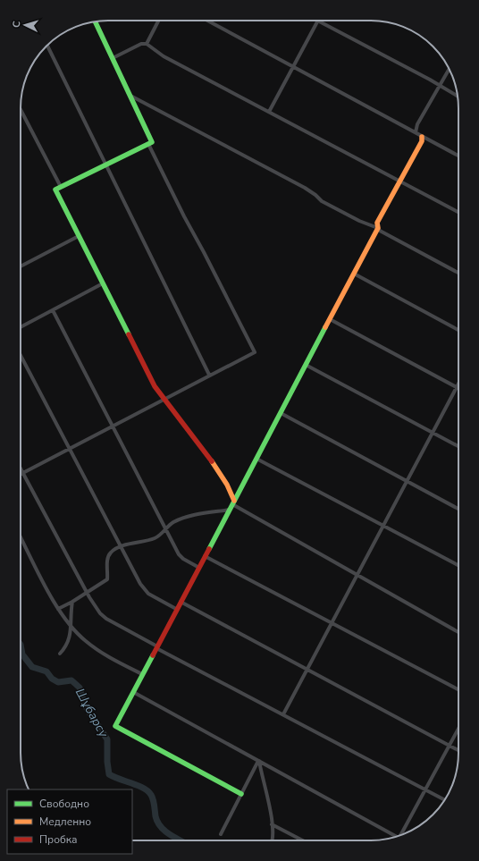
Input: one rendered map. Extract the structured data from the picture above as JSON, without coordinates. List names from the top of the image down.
{
  "water": ["Шұбарсу"],
  "legend": ["Свободно", "Медленно", "Пробка"],
  "north": "left"
}
